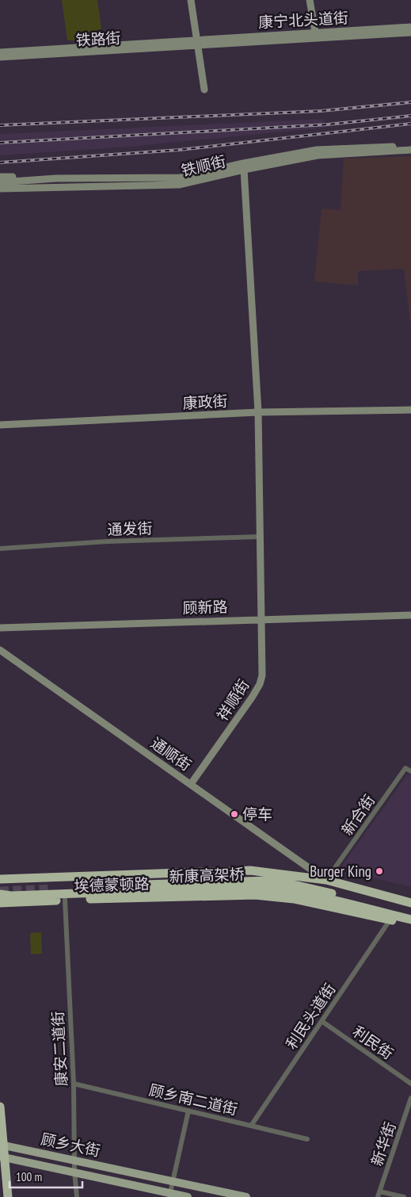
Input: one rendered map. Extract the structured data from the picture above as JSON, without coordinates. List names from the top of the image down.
{
  "streets": {
    "highway": ["新康高架桥", "埃德蒙顿路"],
    "main road": ["顾乡大街"],
    "street": [
      "康宁北头道街",
      "铁路街",
      "铁顺街",
      "康政街",
      "通发街",
      "顾新路",
      "祥顺街",
      "通顺街",
      "新合街",
      "利民头道街",
      "利民街",
      "康安二道街",
      "顾乡南二道街",
      "新华街"
    ]
  },
  "crossings": [
    ["康宁北头道街", "铁路街"],
    ["铁顺街", "祥顺街"],
    ["康政街", "祥顺街"],
    ["通发街", "祥顺街"],
    ["顾新路", "祥顺街"],
    ["祥顺街", "通顺街"],
    ["通顺街", "新合街"],
    ["通顺街", "埃德蒙顿路"],
    ["新合街", "埃德蒙顿路"],
    ["埃德蒙顿路", "利民头道街"],
    ["埃德蒙顿路", "康安二道街"],
    ["利民头道街", "利民街"],
    ["利民头道街", "顾乡南二道街"],
    ["康安二道街", "顾乡南二道街"],
    ["康安二道街", "顾乡大街"]
  ],
  "places": ["停车", "Burger King"],
  "scale_bar": "100 m"
}
